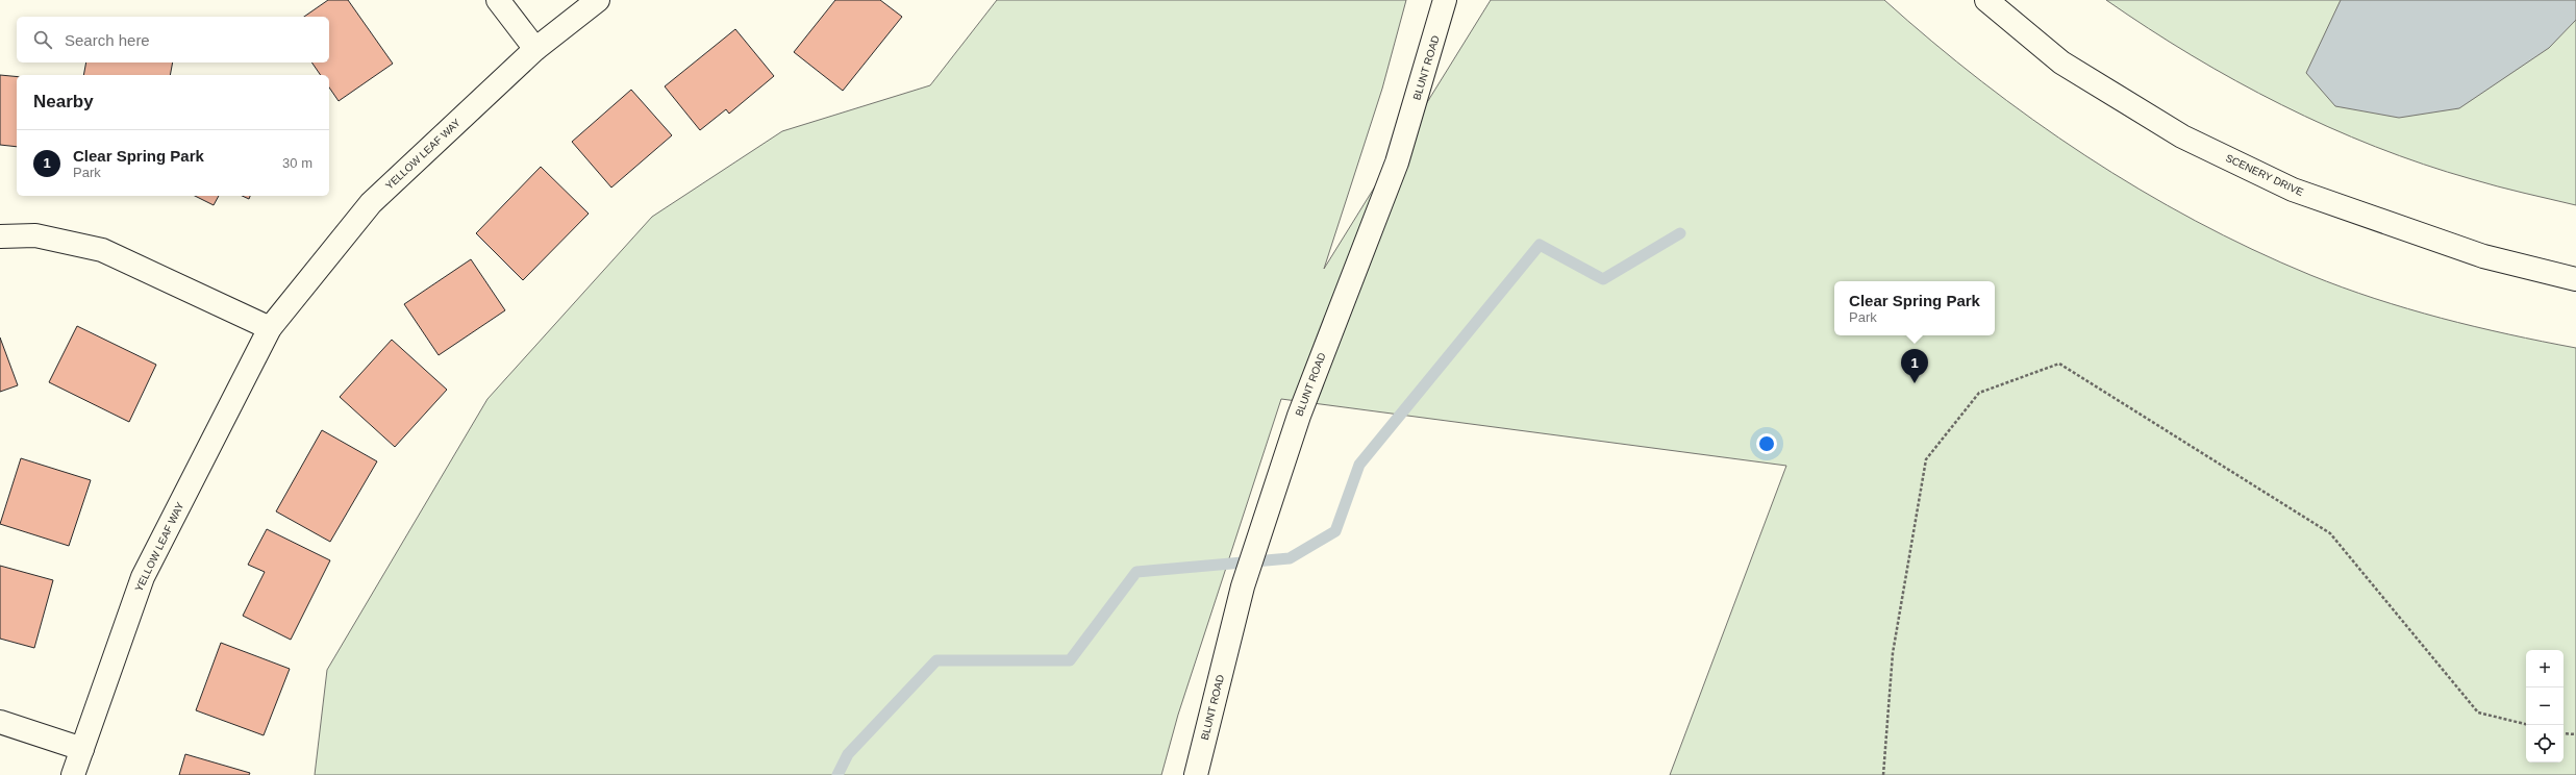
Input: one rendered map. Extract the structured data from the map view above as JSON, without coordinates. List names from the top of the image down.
{
  "streets": {
    "street": ["BLUNT ROAD", "YELLOW LEAF WAY", "SCENERY DRIVE"]
  },
  "page": {
    "search": "Search here",
    "heading": "Nearby",
    "list": [
      {
        "mark": "1",
        "name": "Clear Spring Park",
        "note": "Park",
        "value": "30 m"
      }
    ],
    "popup": ["Clear Spring Park", "Park"],
    "pins": "1",
    "map_buttons": ["+", "−"]
  }
}
